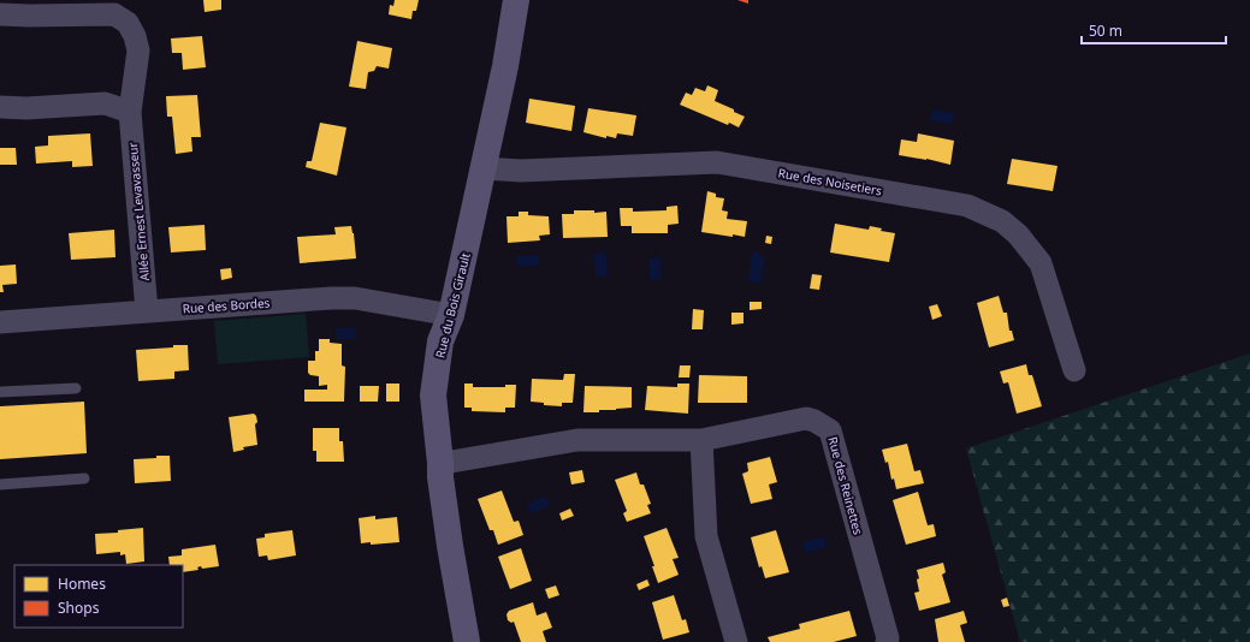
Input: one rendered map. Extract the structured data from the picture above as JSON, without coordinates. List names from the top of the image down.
{
  "streets": {
    "street": [
      "Rue des Noisetiers",
      "Allée Ernest Levavasseur",
      "Rue des Bordes",
      "Rue du Bois Girault",
      "Rue des Reinettes"
    ]
  },
  "crossings": [
    ["Rue des Noisetiers", "Rue du Bois Girault"],
    ["Allée Ernest Levavasseur", "Rue des Bordes"],
    ["Rue des Bordes", "Rue du Bois Girault"],
    ["Rue du Bois Girault", "Rue des Reinettes"]
  ],
  "legend": ["Homes", "Shops"],
  "scale_bar": "50 m"
}
